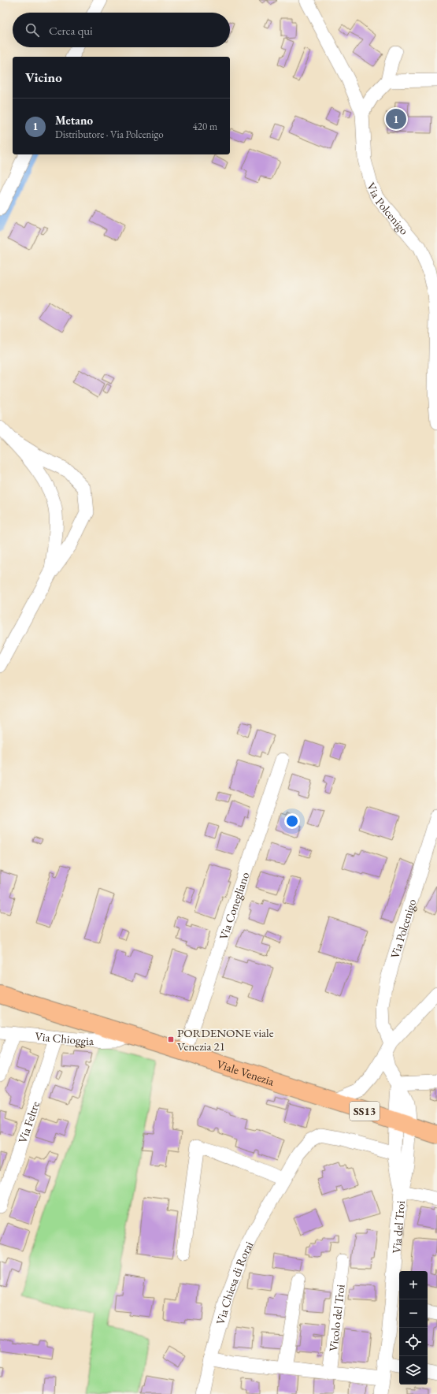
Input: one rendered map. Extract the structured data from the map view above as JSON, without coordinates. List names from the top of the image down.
{
  "streets": {
    "main road": ["Viale Venezia", "SS13"],
    "street": [
      "Via Polcenigo",
      "Via Conegliano",
      "Via Chioggia",
      "Via Feltre",
      "Via del Troi",
      "Via Chiesa di Rorai",
      "Vicolo del Troi"
    ]
  },
  "crossings": [
    ["Via Polcenigo", "Viale Venezia"],
    ["Via Polcenigo", "Via del Troi"],
    ["Via Conegliano", "Viale Venezia"],
    ["Via Chioggia", "Viale Venezia"],
    ["Via Chioggia", "Via Feltre"],
    ["Viale Venezia", "Via del Troi"],
    ["Via del Troi", "Via Chiesa di Rorai"]
  ],
  "places": {
    "transit": ["PORDENONE viale Venezia 21"]
  },
  "page": {
    "search": "Cerca qui",
    "heading": "Vicino",
    "list": [
      {
        "mark": "1",
        "name": "Metano",
        "note": "Distributore · Via Polcenigo",
        "value": "420 m"
      }
    ],
    "pins": "1",
    "map_buttons": ["+", "−"]
  }
}
